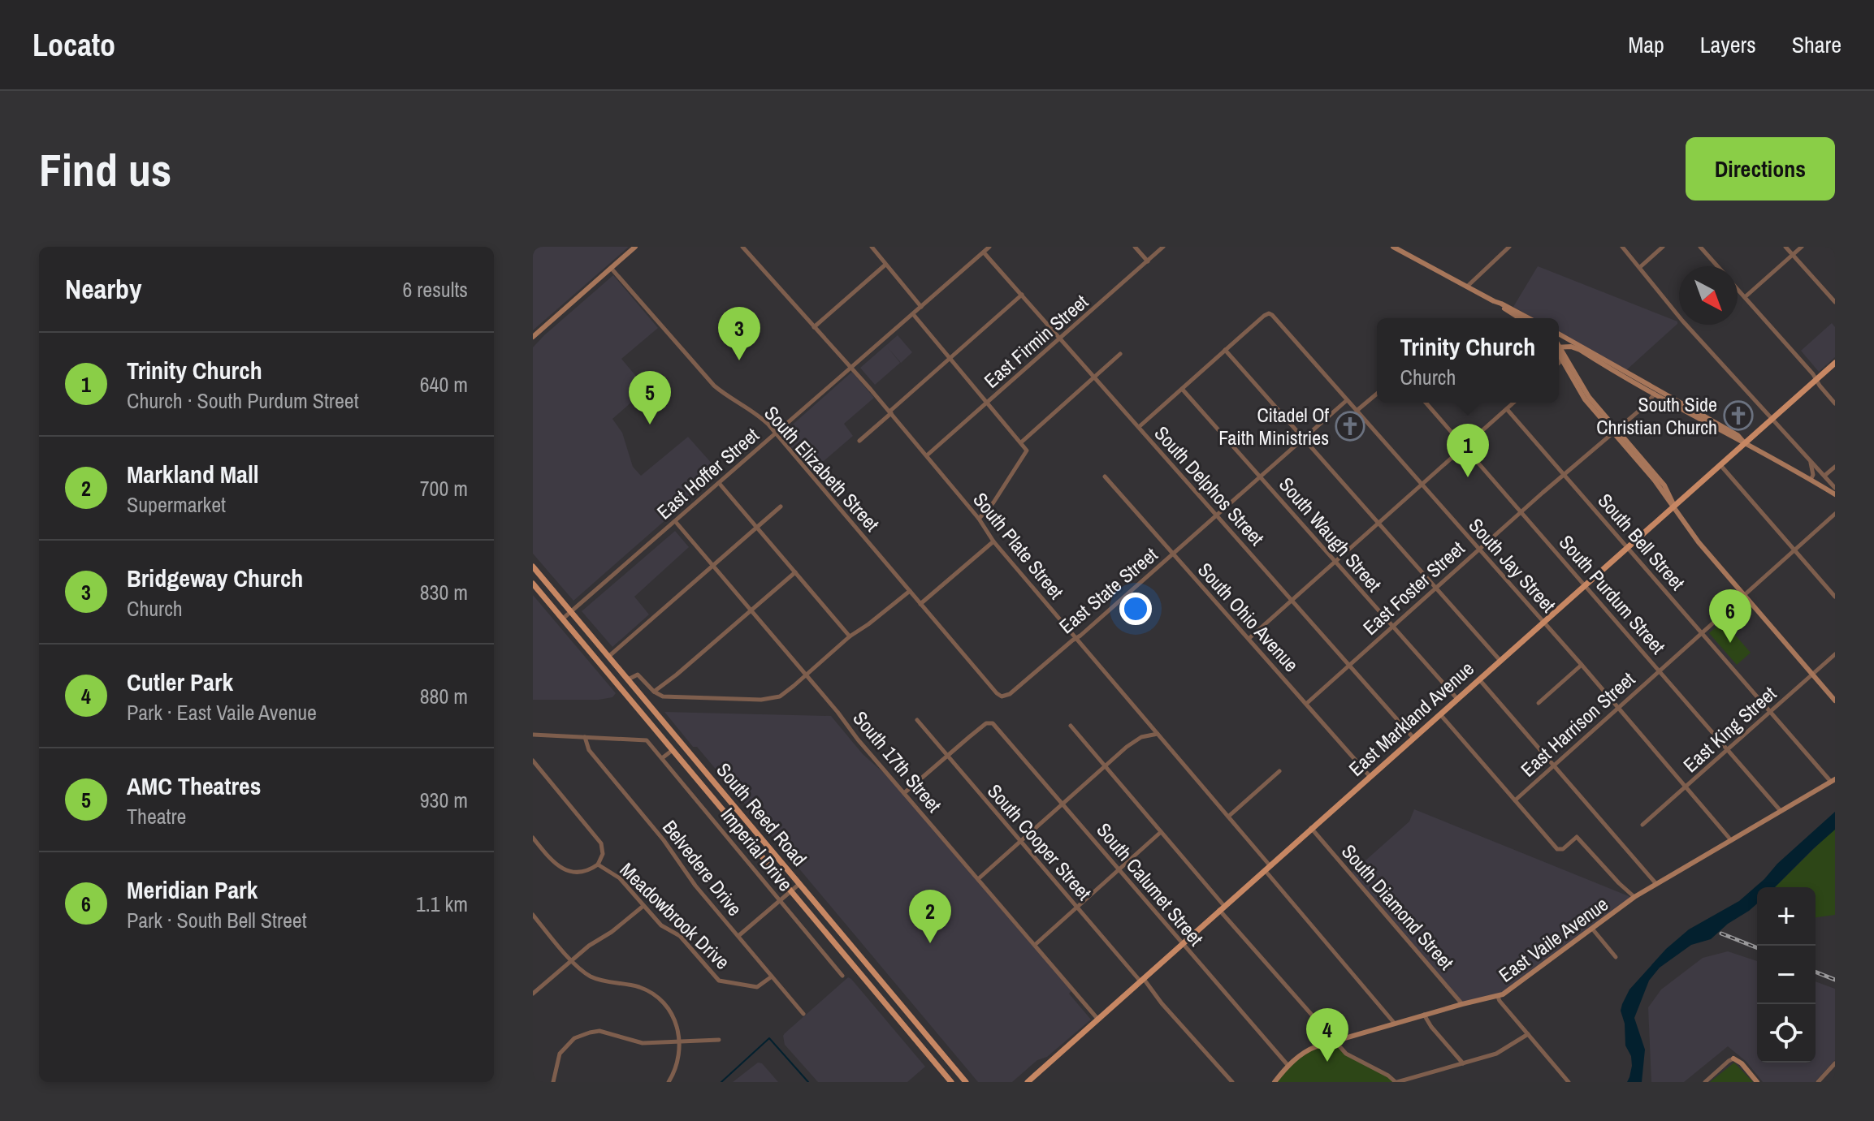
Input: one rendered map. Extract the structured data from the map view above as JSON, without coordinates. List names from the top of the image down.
{
  "streets": {
    "main road": ["East Markland Avenue", "South Reed Road"],
    "street": [
      "East Firmin Street",
      "South Elizabeth Street",
      "East Hoffer Street",
      "South Delphos Street",
      "South Waugh Street",
      "South Bell Street",
      "South Plate Street",
      "South Jay Street",
      "East Foster Street",
      "East State Street",
      "South Purdum Street",
      "South Ohio Avenue",
      "East Harrison Street",
      "East King Street",
      "South 17th Street",
      "South Cooper Street",
      "Imperial Drive",
      "Belvedere Drive",
      "South Calumet Street",
      "South Diamond Street",
      "Meadowbrook Drive",
      "East Vaile Avenue"
    ]
  },
  "crossings": [
    ["East Firmin Street", "South Delphos Street"],
    ["East Firmin Street", "South Plate Street"],
    ["South Elizabeth Street", "East Hoffer Street"],
    ["South Elizabeth Street", "East State Street"],
    ["East Hoffer Street", "South Delphos Street"],
    ["East Hoffer Street", "South Plate Street"],
    ["East Hoffer Street", "South 17th Street"],
    ["East Hoffer Street", "South Reed Road"],
    ["South Delphos Street", "East Foster Street"],
    ["South Delphos Street", "East State Street"],
    ["South Delphos Street", "East Markland Avenue"],
    ["South Waugh Street", "East Foster Street"],
    ["South Waugh Street", "East State Street"],
    ["South Waugh Street", "East Markland Avenue"],
    ["South Bell Street", "East Foster Street"],
    ["South Bell Street", "East Markland Avenue"],
    ["South Bell Street", "East Harrison Street"],
    ["South Bell Street", "East King Street"],
    ["South Bell Street", "East Vaile Avenue"],
    ["South Plate Street", "East State Street"],
    ["South Plate Street", "East Markland Avenue"],
    ["South Plate Street", "East Vaile Avenue"],
    ["South Jay Street", "East Foster Street"],
    ["South Jay Street", "East State Street"],
    ["South Jay Street", "East Markland Avenue"],
    ["South Jay Street", "East Harrison Street"],
    ["South Jay Street", "East King Street"],
    ["South Jay Street", "East Vaile Avenue"],
    ["East Foster Street", "South Purdum Street"],
    ["East Foster Street", "South Ohio Avenue"],
    ["East State Street", "South Ohio Avenue"],
    ["South Purdum Street", "East Markland Avenue"],
    ["South Purdum Street", "East Harrison Street"],
    ["South Purdum Street", "East King Street"],
    ["South Purdum Street", "East Vaile Avenue"],
    ["South Ohio Avenue", "East Markland Avenue"],
    ["East Markland Avenue", "South 17th Street"],
    ["East Markland Avenue", "South Cooper Street"],
    ["East Markland Avenue", "South Calumet Street"],
    ["East Markland Avenue", "South Diamond Street"],
    ["South Cooper Street", "South Calumet Street"],
    ["Imperial Drive", "Belvedere Drive"],
    ["Belvedere Drive", "Meadowbrook Drive"],
    ["South Calumet Street", "East Vaile Avenue"],
    ["South Diamond Street", "East Vaile Avenue"]
  ],
  "places": {
    "church": ["South Side Christian Church", "Citadel Of Faith Ministries"]
  },
  "north": "bottom right",
  "page": {
    "header": "Locato",
    "nav": ["Map", "Layers", "Share"],
    "buttons": "Directions",
    "title": "Find us",
    "heading": ["Nearby", "6 results"],
    "pins": [
      "3",
      "5",
      "1",
      "6",
      "2",
      "4"
    ],
    "popup": ["Trinity Church", "Church"],
    "list": [
      {
        "mark": "1",
        "name": "Trinity Church",
        "note": "Church · South Purdum Street",
        "value": "640 m"
      },
      {
        "mark": "2",
        "name": "Markland Mall",
        "note": "Supermarket",
        "value": "700 m"
      },
      {
        "mark": "3",
        "name": "Bridgeway Church",
        "note": "Church",
        "value": "830 m"
      },
      {
        "mark": "4",
        "name": "Cutler Park",
        "note": "Park · East Vaile Avenue",
        "value": "880 m"
      },
      {
        "mark": "5",
        "name": "AMC Theatres",
        "note": "Theatre",
        "value": "930 m"
      },
      {
        "mark": "6",
        "name": "Meridian Park",
        "note": "Park · South Bell Street",
        "value": "1.1 km"
      }
    ],
    "map_buttons": ["+", "−"]
  }
}
